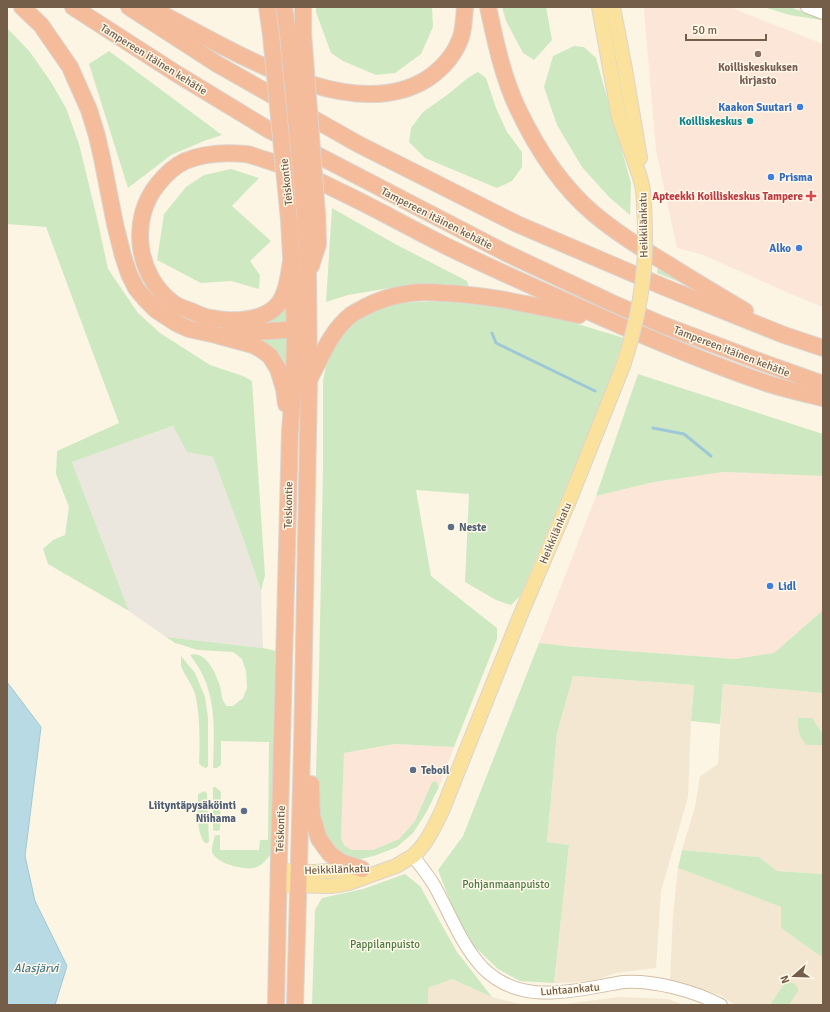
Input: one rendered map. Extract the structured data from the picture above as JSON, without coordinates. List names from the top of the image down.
{
  "streets": {
    "highway": ["Tampereen itäinen kehätie", "Teiskontie"],
    "main road": ["Heikkilänkatu"],
    "street": ["Luhtaankatu"]
  },
  "crossings": [
    ["Teiskontie", "Heikkilänkatu"],
    ["Heikkilänkatu", "Luhtaankatu"]
  ],
  "water": ["Alasjärvi"],
  "parks": ["Pohjanmaanpuisto", "Pappilanpuisto"],
  "places": {
    "other": [
      "Koilliskeskuksen kirjasto",
      "Kaakon Suutari",
      "Koilliskeskus",
      "Prisma",
      "Alko",
      "Neste",
      "Lidl",
      "Teboil",
      "Liityntäpysäköinti Niihama"
    ],
    "health": ["Apteekki Koilliskeskus Tampere"]
  },
  "scale_bar": "50 m",
  "north": "left"
}
